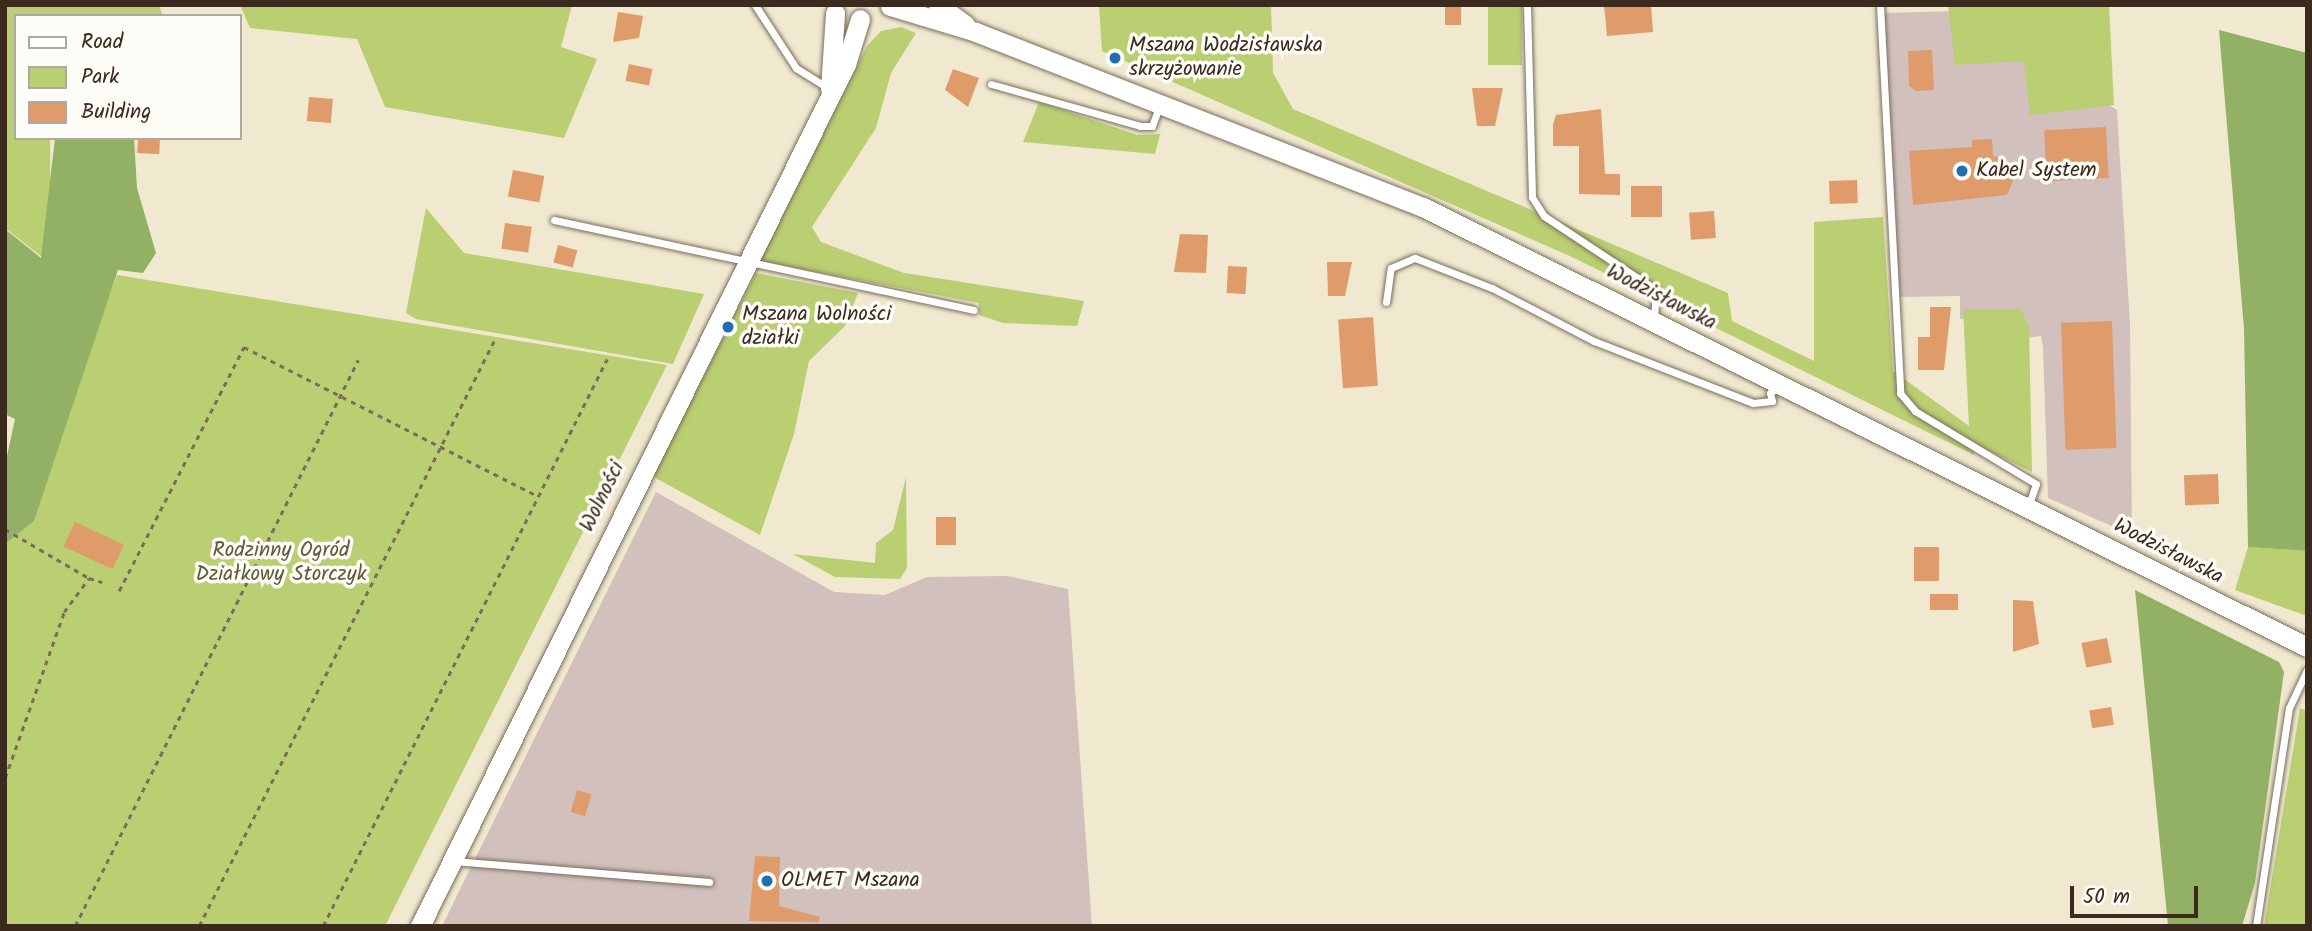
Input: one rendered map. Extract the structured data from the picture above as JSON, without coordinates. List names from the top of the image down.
{
  "streets": {
    "main road": ["Wodzisławska", "Wolności"]
  },
  "parks": ["Rodzinny Ogród Działkowy Storczyk"],
  "places": [
    "Mszana Wodzisławska skrzyżowanie",
    "Kabel System",
    "Mszana Wolności działki",
    "OLMET Mszana"
  ],
  "legend": ["Road", "Park", "Building"],
  "scale_bar": "50 m"
}
